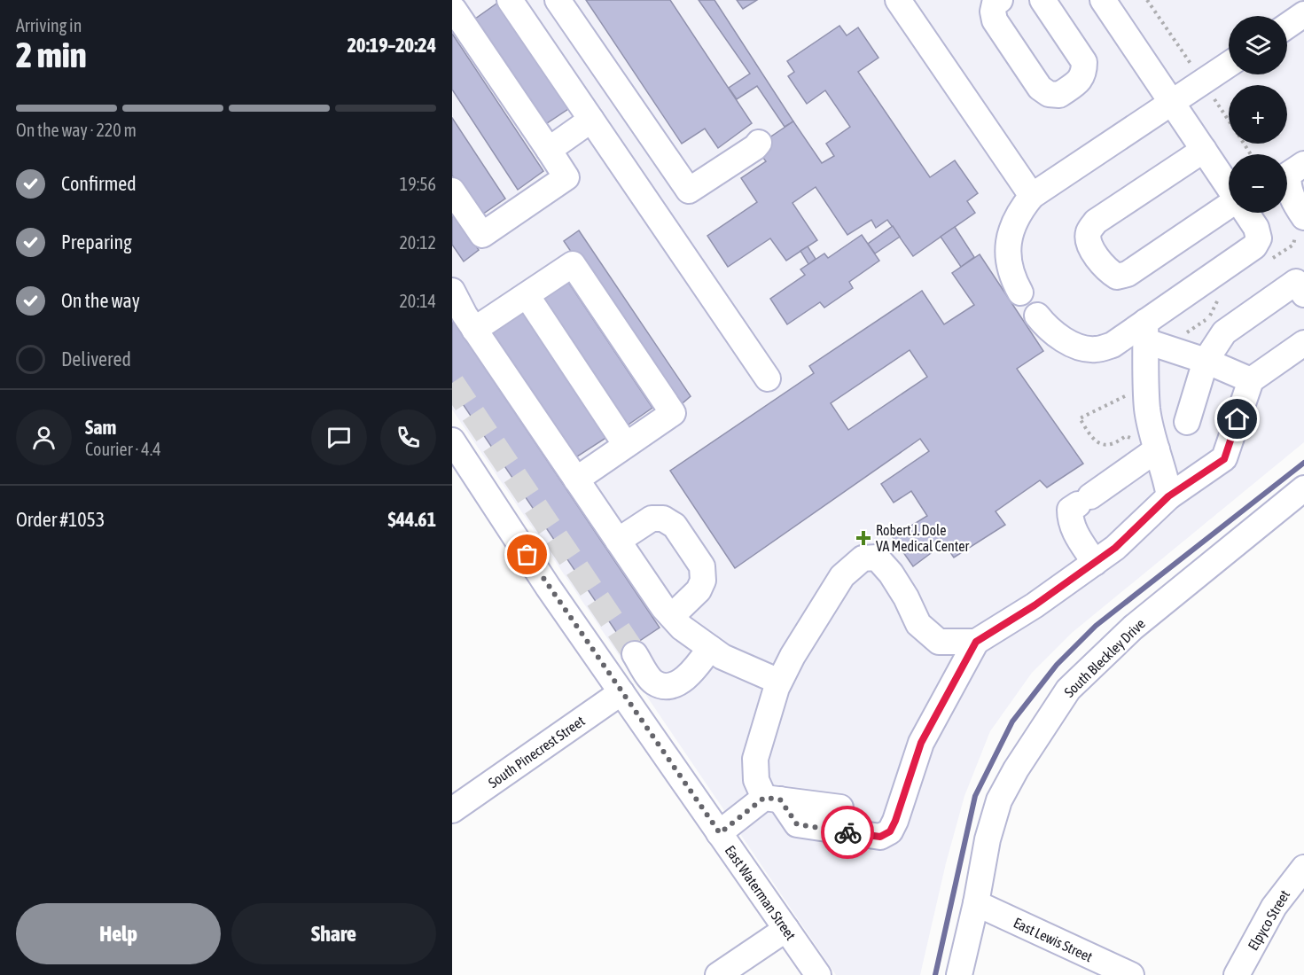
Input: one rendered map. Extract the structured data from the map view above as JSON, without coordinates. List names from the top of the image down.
{
  "streets": {
    "street": [
      "South Bleckley Drive",
      "South Pinecrest Street",
      "East Waterman Street",
      "Elpyco Street",
      "East Lewis Street"
    ]
  },
  "crossings": [
    ["South Bleckley Drive", "East Lewis Street"],
    ["South Pinecrest Street", "East Waterman Street"]
  ],
  "places": {
    "health": ["Robert J. Dole VA Medical Center"]
  },
  "page": {
    "heading": ["2 min", "Arriving in", "20:19–20:24"],
    "panel": [
      "Sam",
      "Courier · 4.4",
      "Order #1053",
      "$44.61"
    ],
    "map_buttons": ["+", "−"],
    "bar": "On the way · 220 m",
    "list": [
      ["Confirmed", "19:56"],
      ["Preparing", "20:12"],
      ["On the way", "20:14"],
      "Delivered"
    ],
    "buttons": ["Help", "Share"]
  }
}
